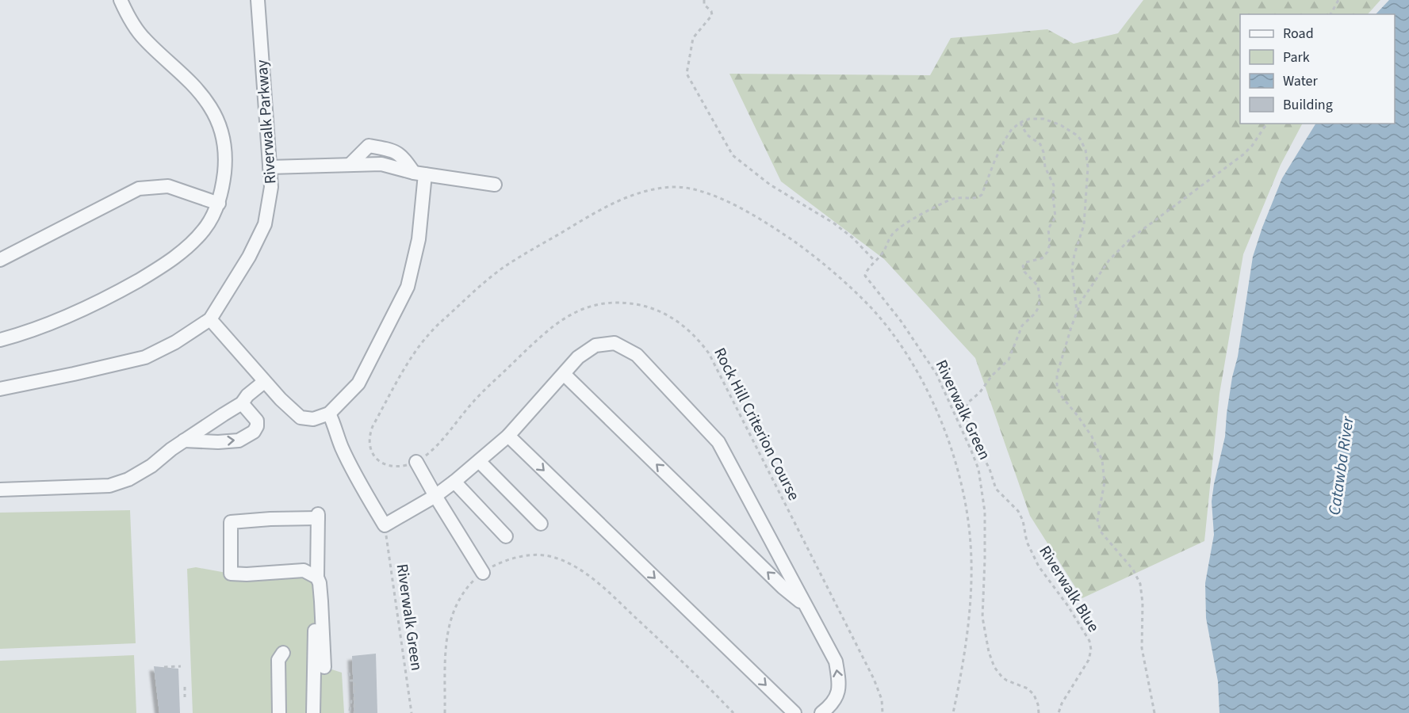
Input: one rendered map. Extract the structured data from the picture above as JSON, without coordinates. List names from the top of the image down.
{
  "streets": {
    "street": ["Riverwalk Parkway"],
    "path": ["Riverwalk Green", "Rock Hill Criterion Course", "Riverwalk Blue"]
  },
  "crossings": [
    ["Riverwalk Green", "Riverwalk Blue"]
  ],
  "water": ["Catawba River"],
  "legend": [
    "Road",
    "Park",
    "Water",
    "Building"
  ]
}
